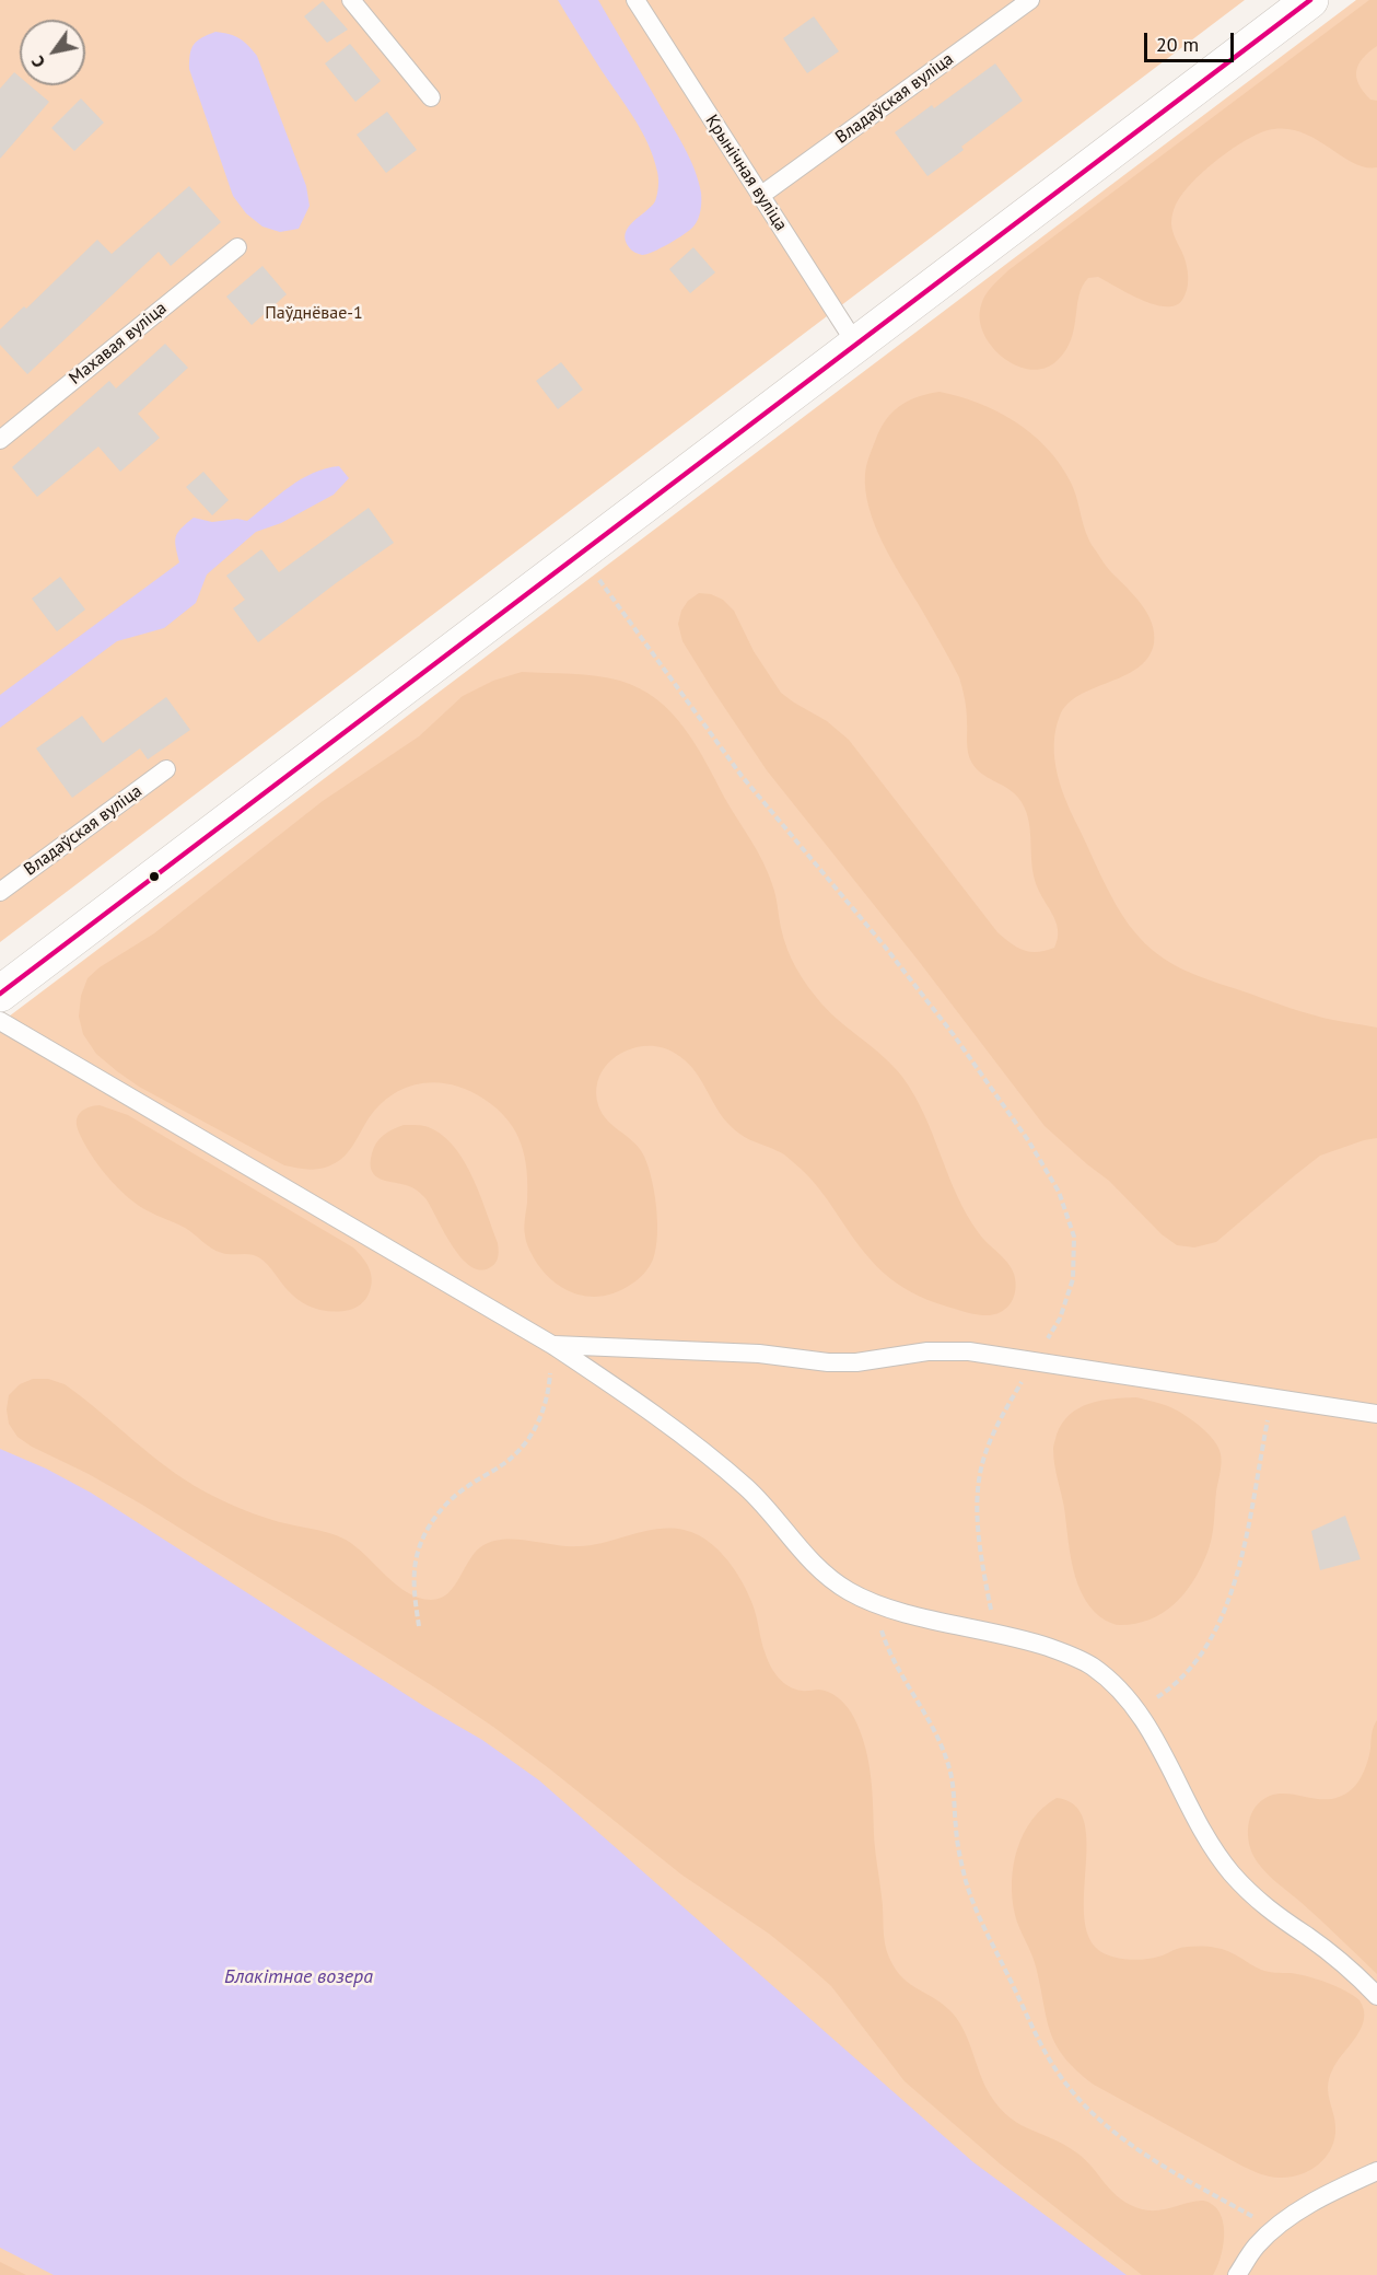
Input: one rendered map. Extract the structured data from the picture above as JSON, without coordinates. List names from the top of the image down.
{
  "streets": {
    "lane": ["Владаўская вуліца", "Крынічная вуліца", "Махавая вуліца"]
  },
  "crossings": [
    ["Владаўская вуліца", "Крынічная вуліца"]
  ],
  "water": ["Блакітнае возера"],
  "parks": ["Паўднёвае-1"],
  "scale_bar": "20 m",
  "north": "bottom left"
}
